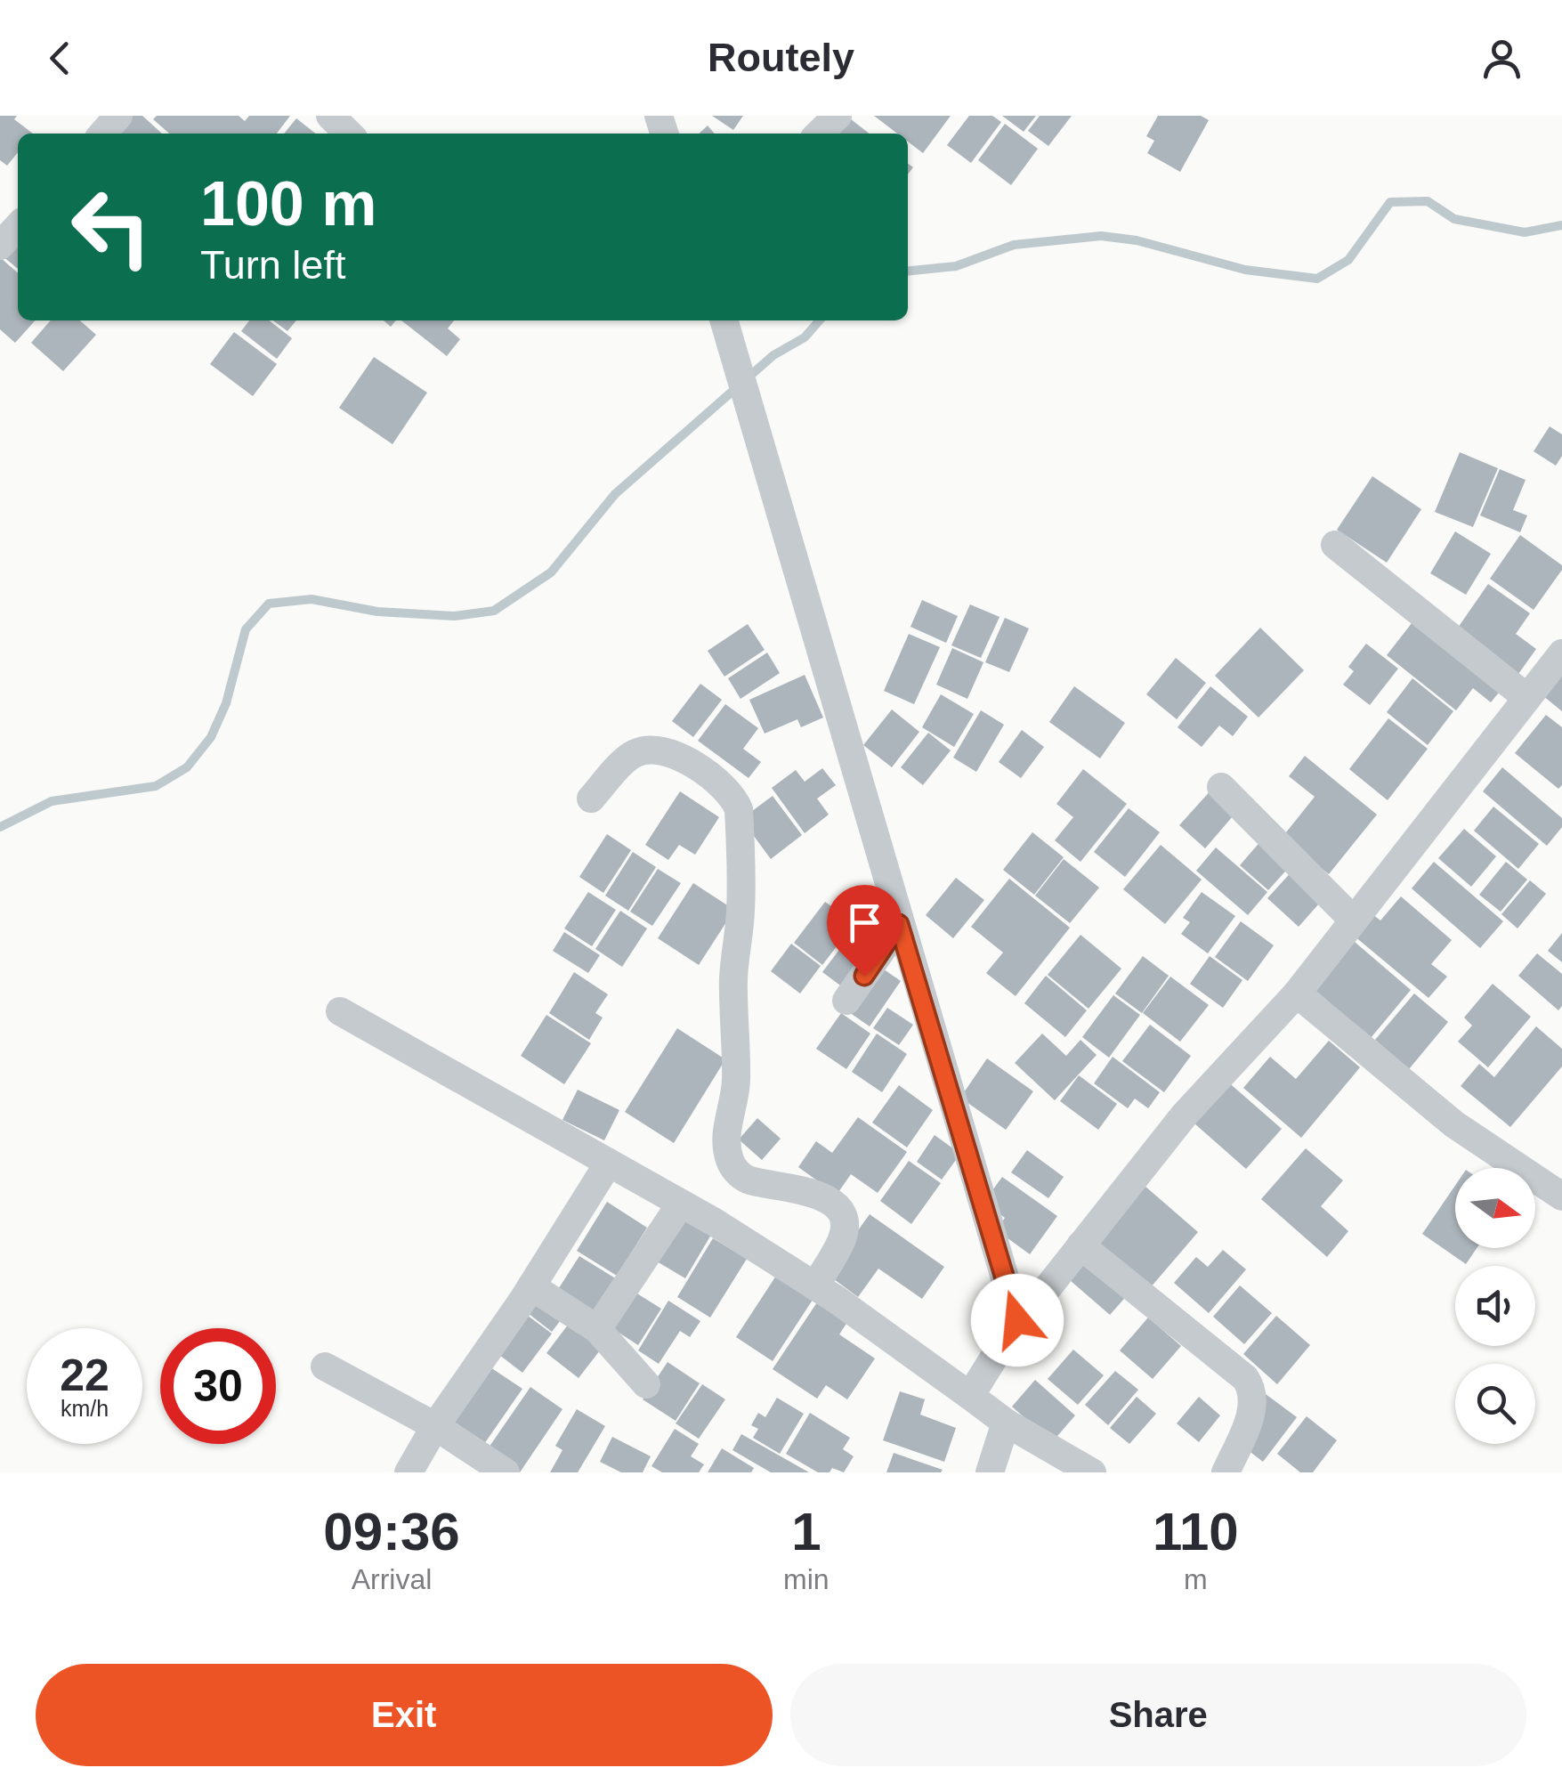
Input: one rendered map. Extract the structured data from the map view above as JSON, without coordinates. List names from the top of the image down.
{
  "north": "right",
  "page": {
    "header": "Routely",
    "turn": ["100 m", "Turn left"],
    "speed": "22 km/h",
    "limit": "30",
    "eta": [
      "09:36",
      "Arrival",
      "1",
      "min",
      "110",
      "m"
    ],
    "buttons": ["Exit", "Share"]
  }
}
